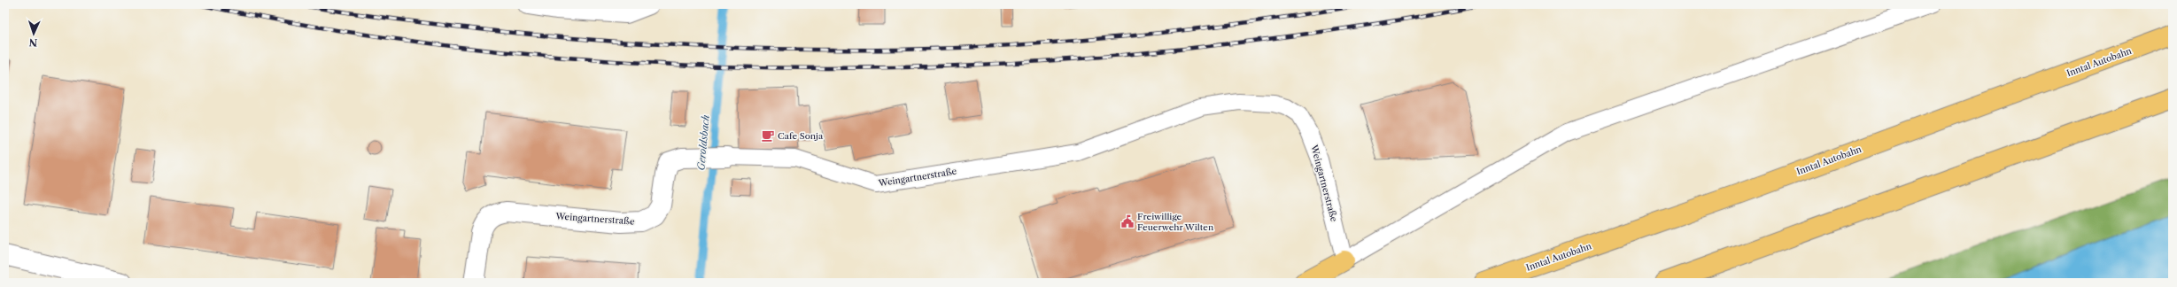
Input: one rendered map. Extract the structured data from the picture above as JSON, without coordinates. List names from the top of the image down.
{
  "streets": {
    "highway": ["Inntal Autobahn"],
    "street": ["Weingartnerstraße"]
  },
  "water": ["Geroldsbach"],
  "places": {
    "cafe": ["Cafe Sonja"],
    "public building": ["Freiwillige Feuerwehr Wilten"]
  },
  "north": "bottom"
}
